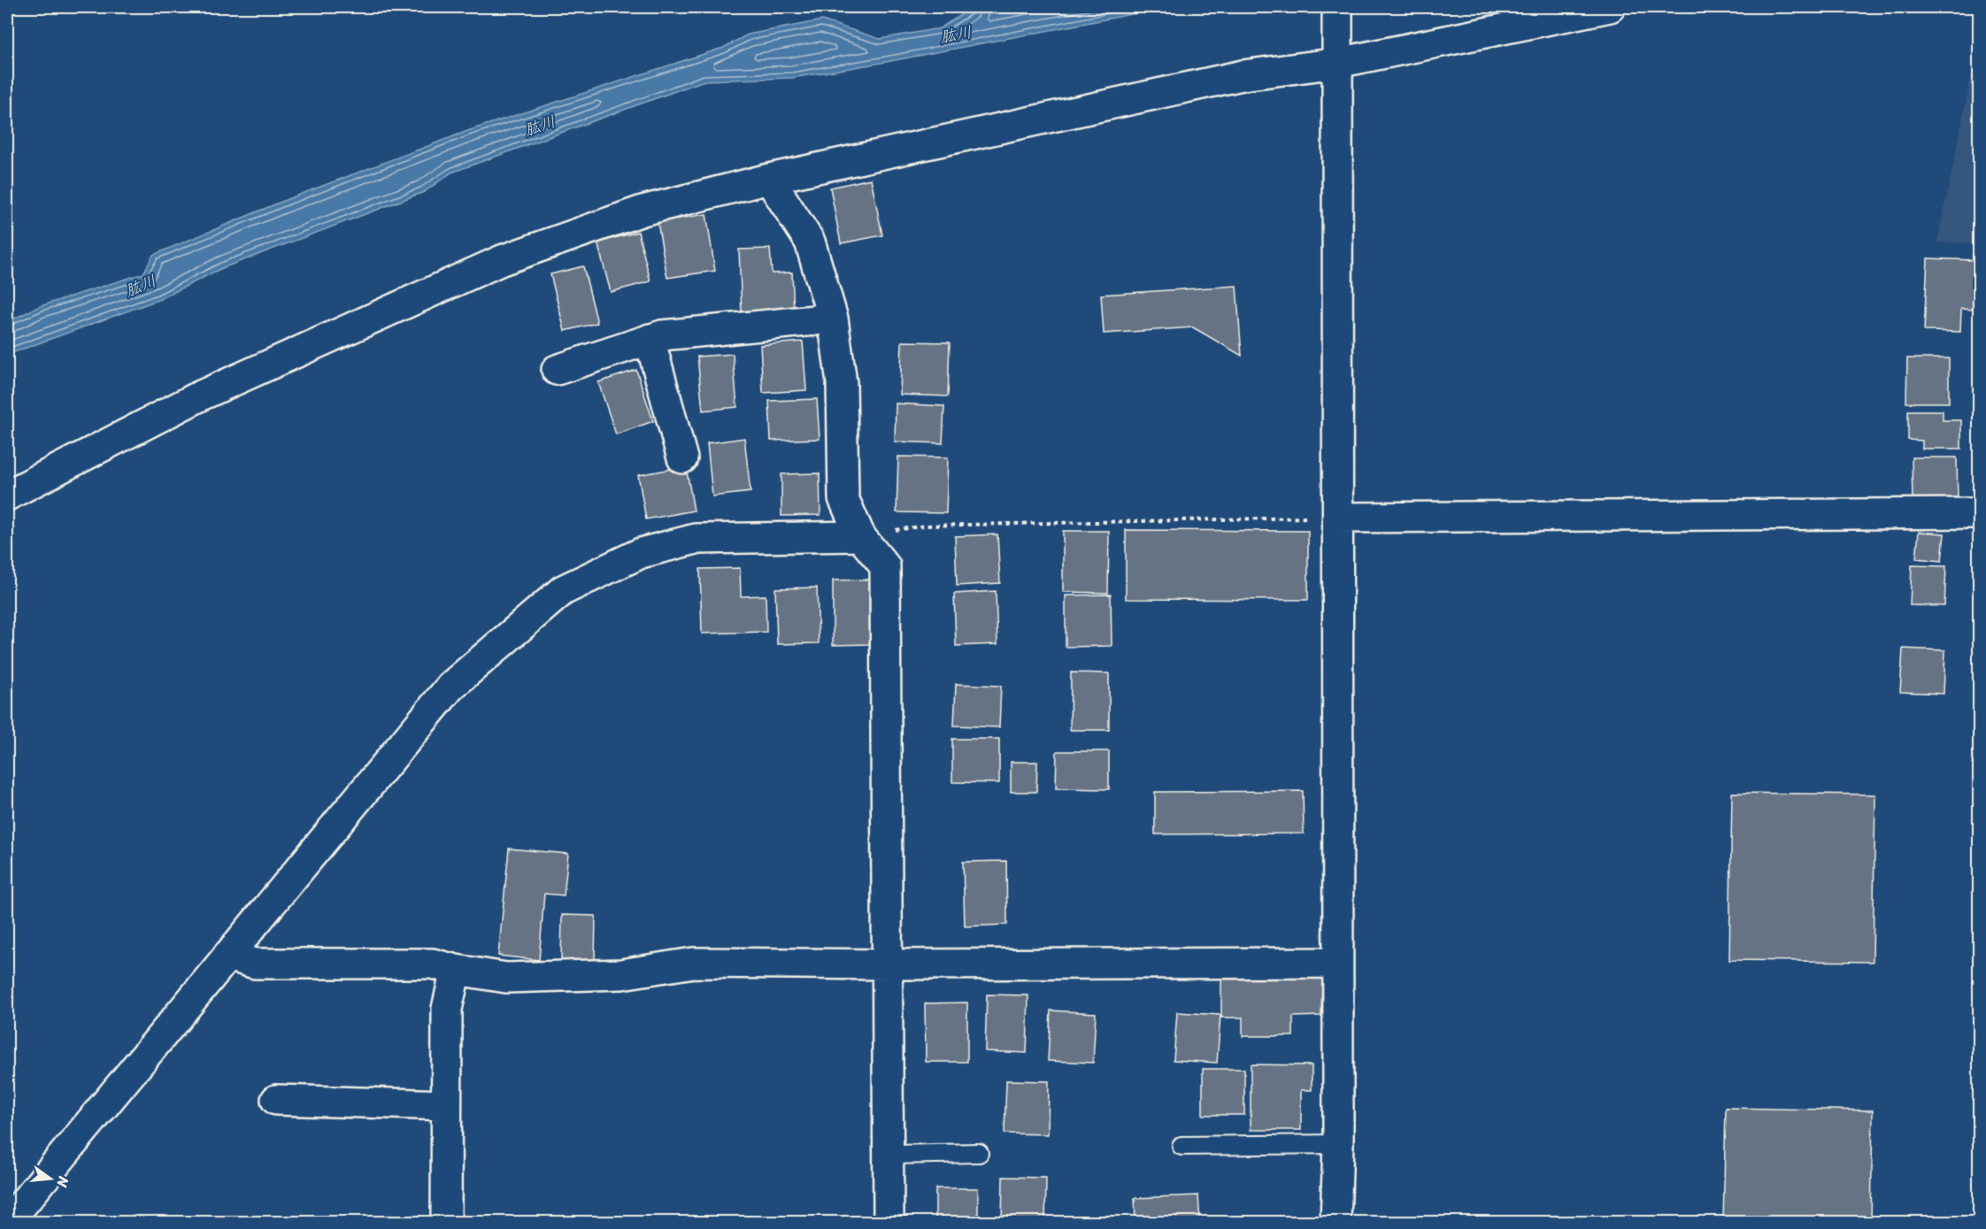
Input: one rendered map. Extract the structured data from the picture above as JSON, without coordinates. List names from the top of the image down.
{
  "water": ["肱川"],
  "north": "right"
}
